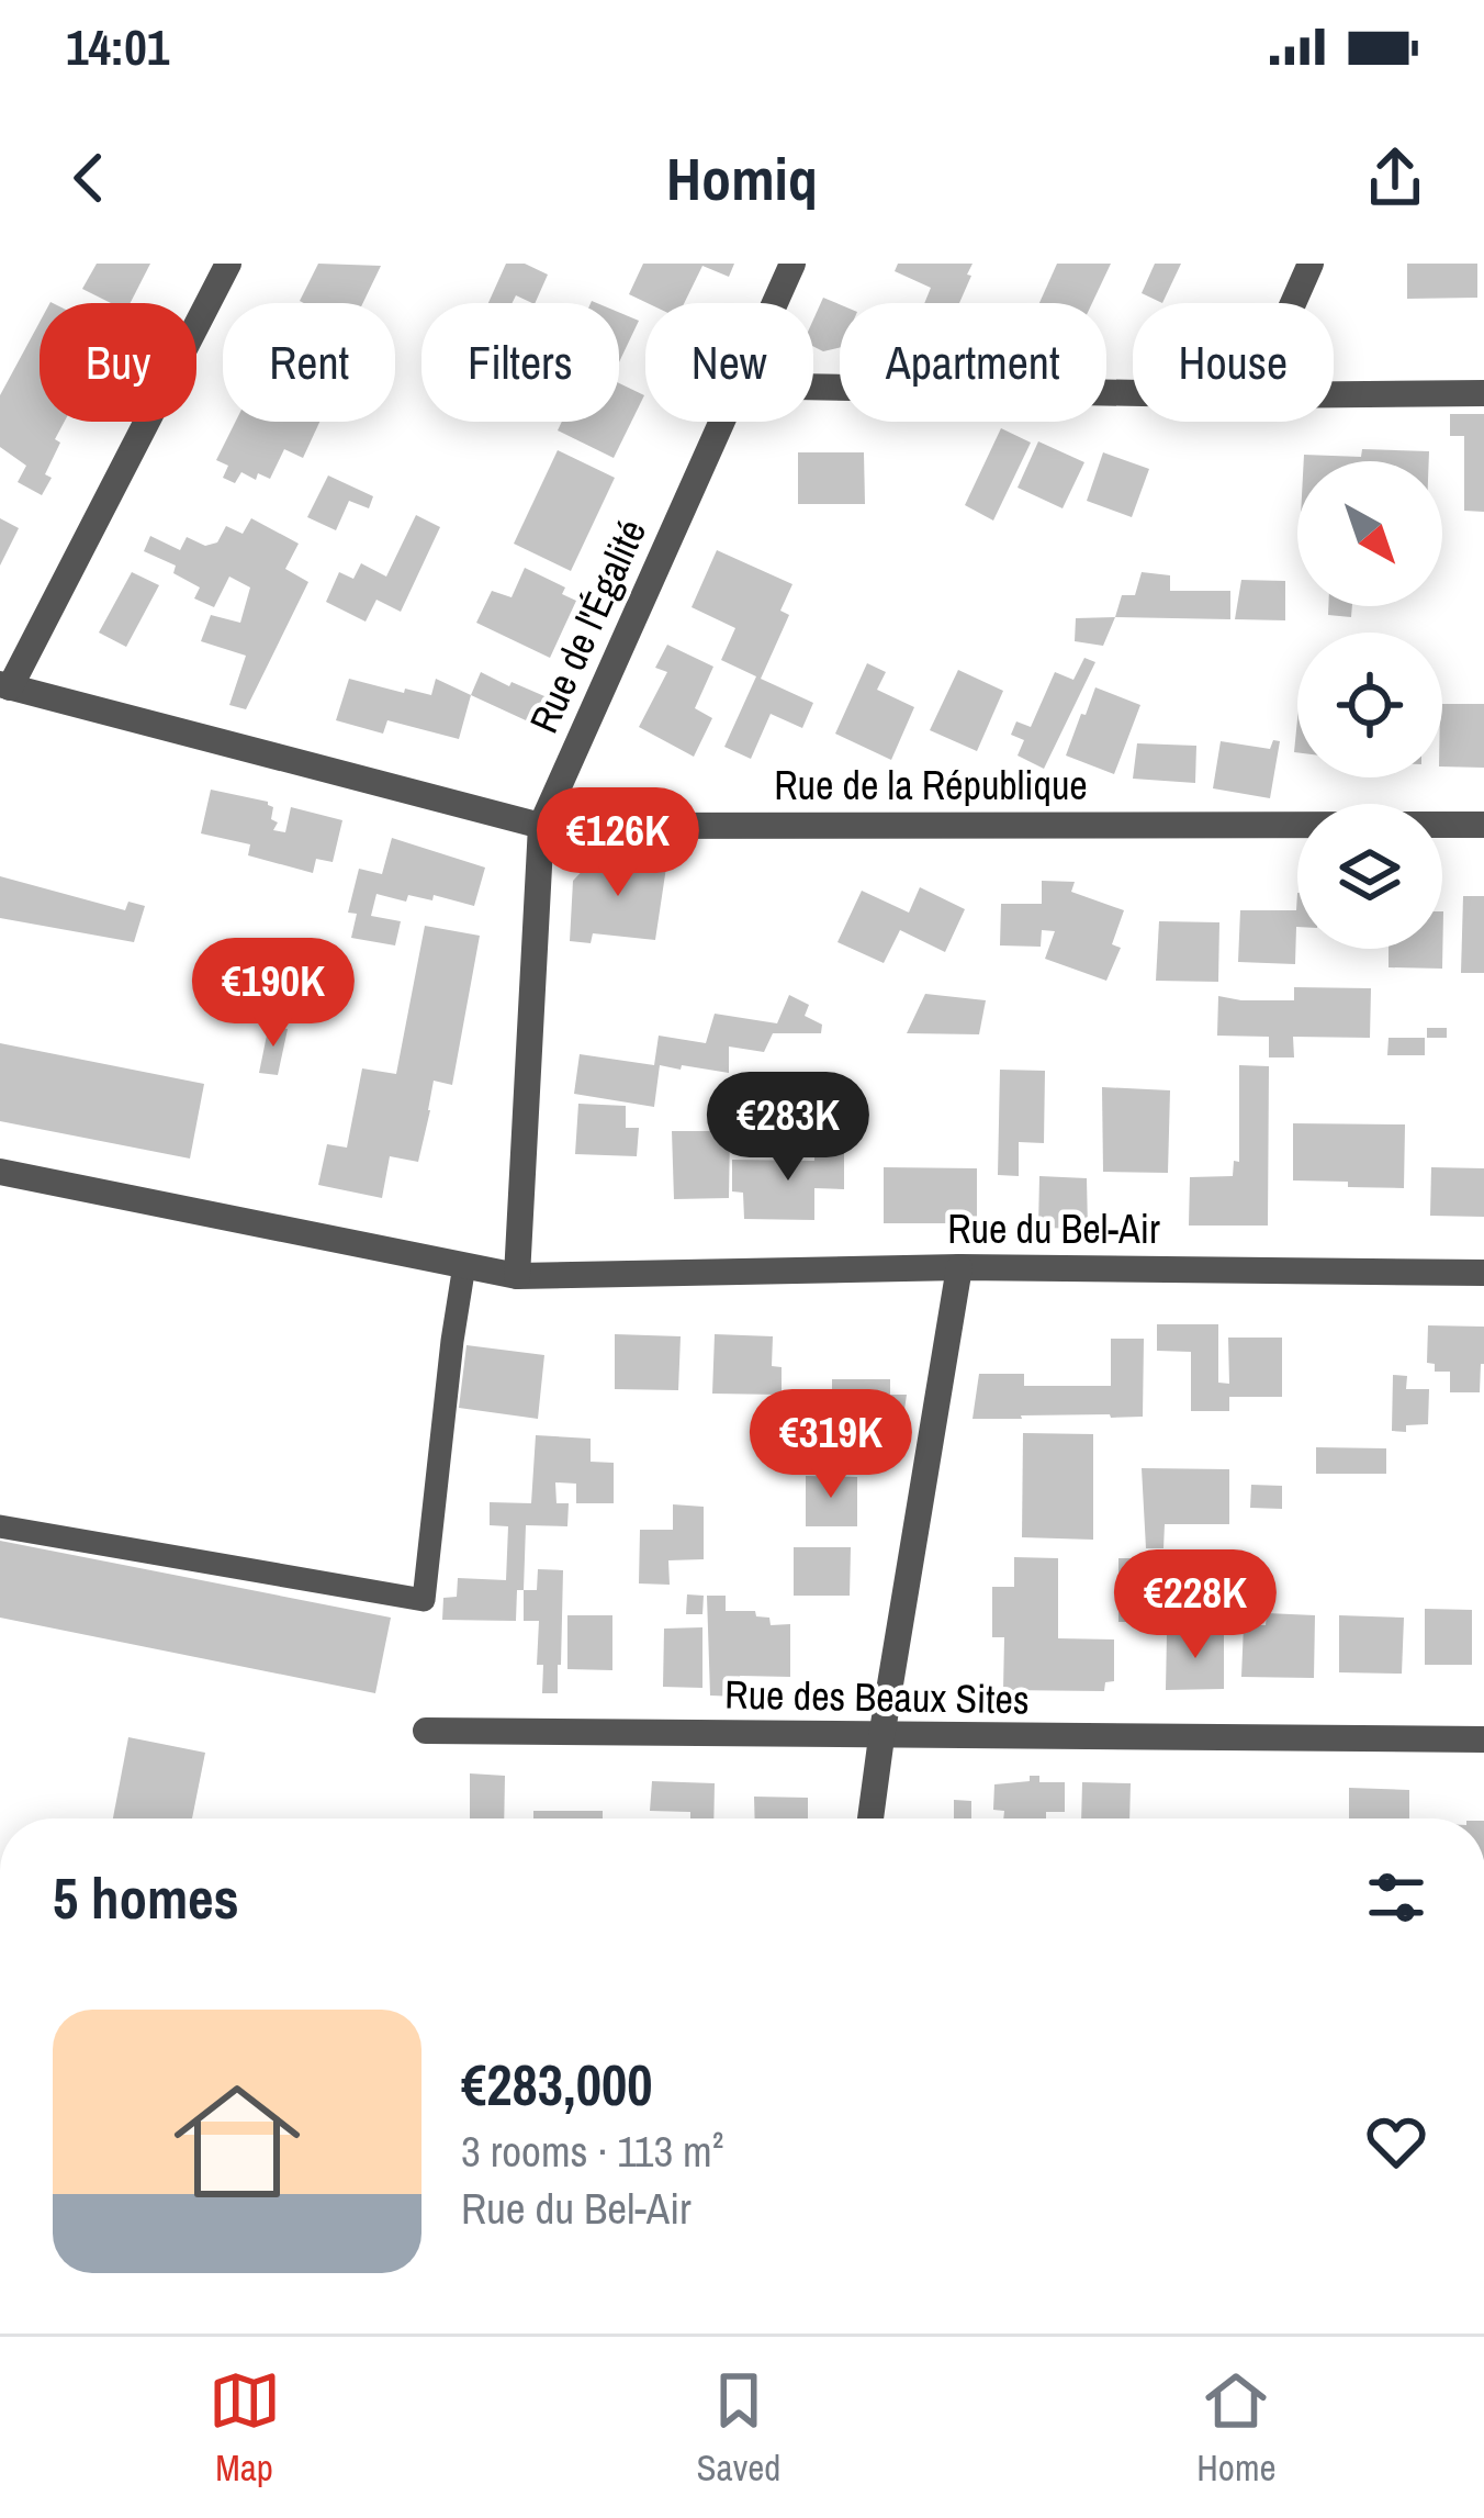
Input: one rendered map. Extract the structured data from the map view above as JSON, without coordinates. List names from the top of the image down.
{
  "streets": {
    "street": [
      "Rue de l'Égalité",
      "Rue de la République",
      "Rue du Bel-Air",
      "Rue des Beaux Sites"
    ]
  },
  "crossings": [
    ["Rue de l'Égalité", "Rue de la République"],
    ["Rue de l'Égalité", "Rue du Bel-Air"]
  ],
  "north": "bottom right",
  "page": {
    "status": "14:01",
    "header": "Homiq",
    "chip": [
      "Buy",
      "Rent",
      "Filters",
      "New",
      "Apartment",
      "House"
    ],
    "price": [
      "€126K",
      "€190K",
      "€283K",
      "€319K",
      "€228K"
    ],
    "heading": "5 homes",
    "list": [
      {
        "name": "€283,000",
        "note": "3 rooms · 113 m² · Rue du Bel-Air"
      }
    ],
    "tabs": ["Map", "Saved", "Home"]
  }
}
